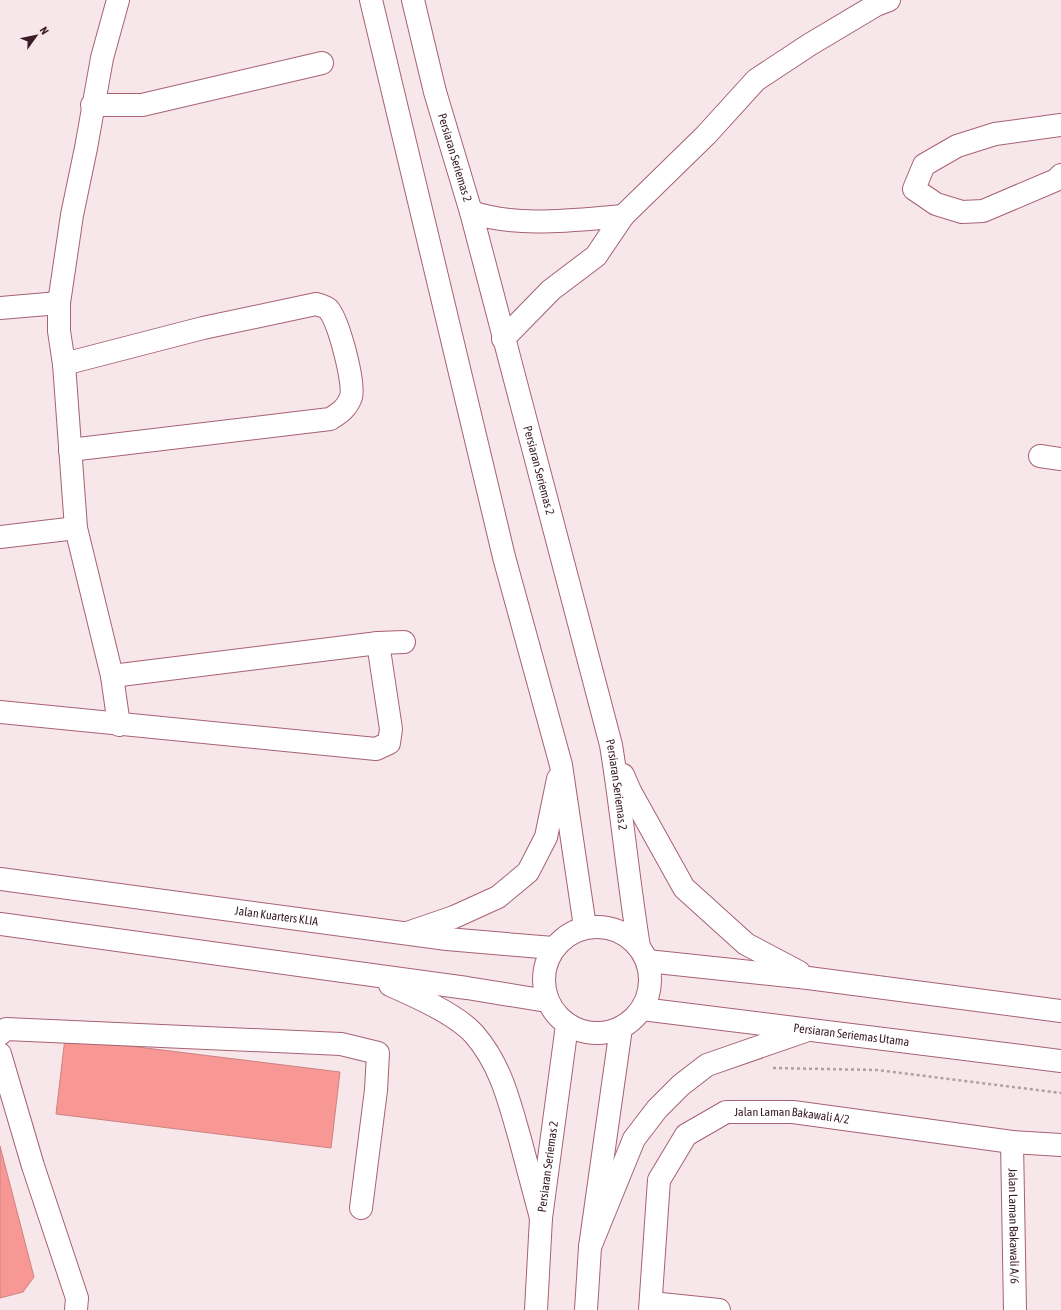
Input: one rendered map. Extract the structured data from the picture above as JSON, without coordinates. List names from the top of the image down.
{
  "streets": {
    "street": [
      "Persiaran Seriemas 2",
      "Jalan Kuarters KLIA",
      "Persiaran Seriemas Utama",
      "Jalan Laman Bakawali A/2",
      "Jalan Laman Bakawali A/6"
    ]
  },
  "crossings": [
    ["Persiaran Seriemas 2", "Jalan Kuarters KLIA"],
    ["Persiaran Seriemas 2", "Persiaran Seriemas Utama"],
    ["Jalan Kuarters KLIA", "Persiaran Seriemas Utama"],
    ["Jalan Laman Bakawali A/2", "Jalan Laman Bakawali A/6"]
  ],
  "north": "top right"
}
